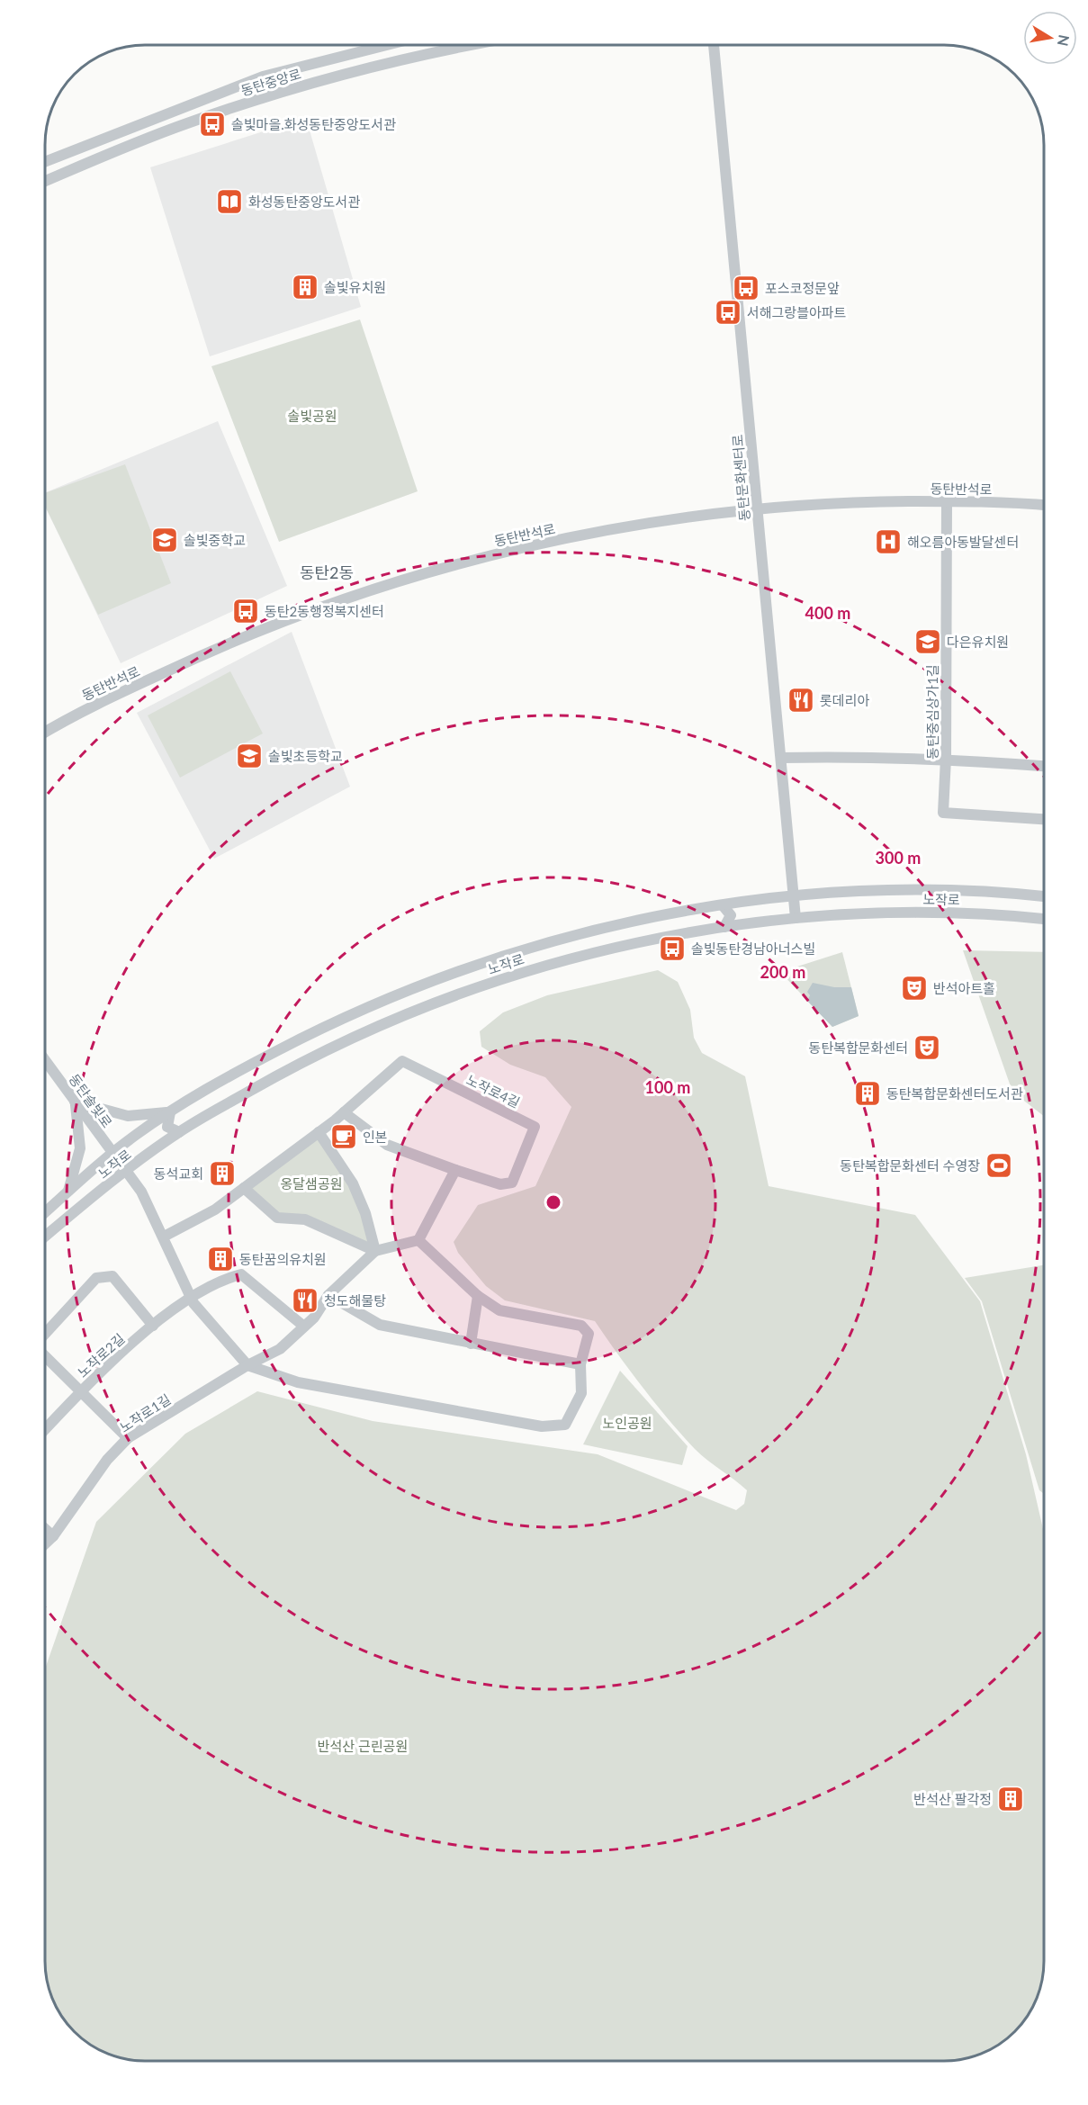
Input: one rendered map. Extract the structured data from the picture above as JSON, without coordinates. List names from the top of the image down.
{
  "streets": {
    "street": [
      "동탄중앙로",
      "동탄문화센터로",
      "동탄반석로",
      "동탄중심상가1길",
      "노작로",
      "노작로4길",
      "동탄솔빛로",
      "노작로2길",
      "노작로1길"
    ]
  },
  "crossings": [
    ["동탄문화센터로", "동탄반석로"],
    ["동탄문화센터로", "노작로"],
    ["동탄반석로", "동탄중심상가1길"],
    ["노작로", "동탄솔빛로"]
  ],
  "districts": ["동탄2동"],
  "parks": [
    "솔빛공원",
    "옹달샘공원",
    "노인공원",
    "반석산 근린공원"
  ],
  "places": {
    "bus stop": [
      "솔빛마을.화성동탄중앙도서관",
      "포스코정문앞",
      "서해그랑블아파트",
      "동탄2동행정복지센터",
      "솔빛동탄경남아너스빌"
    ],
    "library": ["화성동탄중앙도서관"],
    "building": [
      "솔빛유치원",
      "동탄복합문화센터도서관",
      "동석교회",
      "동탄꿈의유치원",
      "반석산 팔각정"
    ],
    "school or university": ["솔빛중학교", "다은유치원", "솔빛초등학교"],
    "hospital": ["해오름아동발달센터"],
    "restaurant": ["롯데리아", "청도해물탕"],
    "theatre": ["반석아트홀", "동탄복합문화센터"],
    "cafe": ["인본"],
    "sports": ["동탄복합문화센터 수영장"]
  },
  "north": "right",
  "rings": [
    "400 m",
    "300 m",
    "200 m",
    "100 m"
  ]
}
